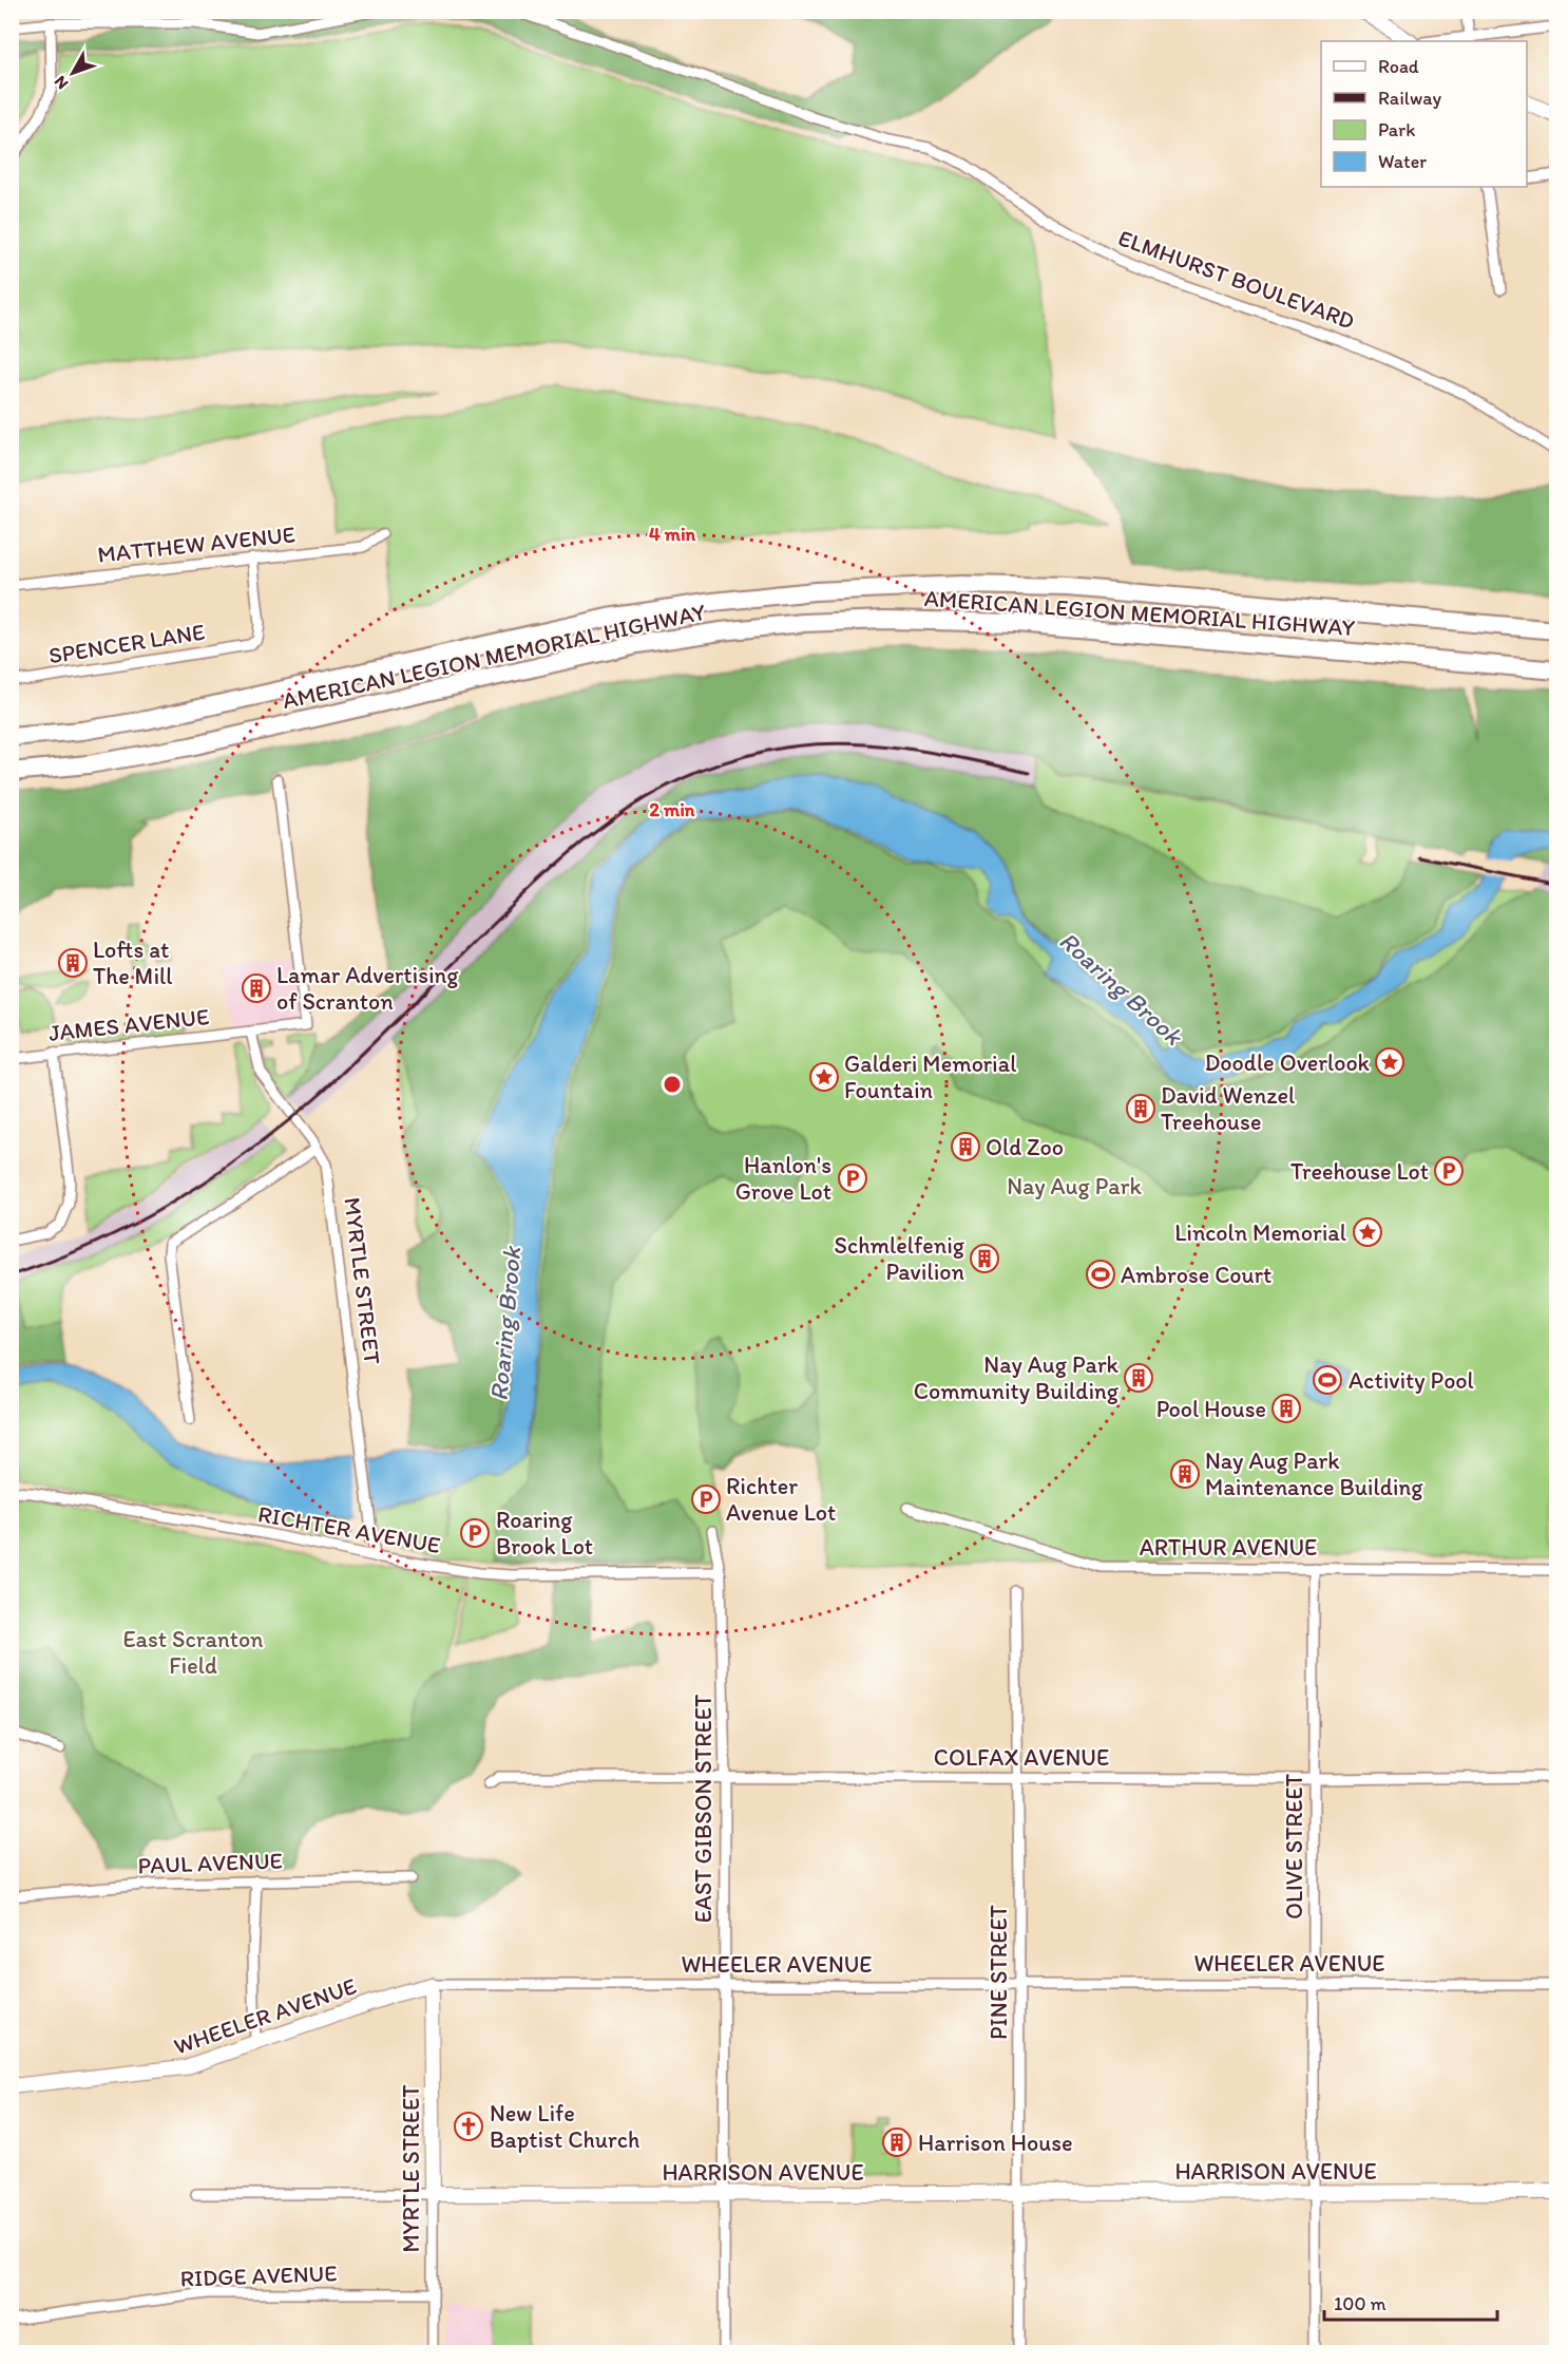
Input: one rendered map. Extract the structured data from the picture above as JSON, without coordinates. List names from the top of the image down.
{
  "streets": {
    "highway": ["AMERICAN LEGION MEMORIAL HIGHWAY"],
    "main road": ["MYRTLE STREET", "WHEELER AVENUE", "HARRISON AVENUE"],
    "street": [
      "ELMHURST BOULEVARD",
      "MATTHEW AVENUE",
      "SPENCER LANE",
      "JAMES AVENUE",
      "RICHTER AVENUE",
      "ARTHUR AVENUE",
      "COLFAX AVENUE",
      "EAST GIBSON STREET",
      "OLIVE STREET",
      "PAUL AVENUE",
      "PINE STREET",
      "RIDGE AVENUE"
    ]
  },
  "crossings": [
    ["MATTHEW AVENUE", "SPENCER LANE"],
    ["JAMES AVENUE", "MYRTLE STREET"],
    ["MYRTLE STREET", "RICHTER AVENUE"],
    ["MYRTLE STREET", "WHEELER AVENUE"],
    ["MYRTLE STREET", "HARRISON AVENUE"],
    ["MYRTLE STREET", "RIDGE AVENUE"],
    ["RICHTER AVENUE", "EAST GIBSON STREET"],
    ["ARTHUR AVENUE", "OLIVE STREET"],
    ["COLFAX AVENUE", "EAST GIBSON STREET"],
    ["COLFAX AVENUE", "OLIVE STREET"],
    ["COLFAX AVENUE", "PINE STREET"],
    ["EAST GIBSON STREET", "WHEELER AVENUE"],
    ["EAST GIBSON STREET", "HARRISON AVENUE"],
    ["OLIVE STREET", "WHEELER AVENUE"],
    ["OLIVE STREET", "HARRISON AVENUE"],
    ["WHEELER AVENUE", "PINE STREET"],
    ["PINE STREET", "HARRISON AVENUE"]
  ],
  "water": ["Roaring Brook"],
  "parks": ["Nay Aug Park", "East Scranton Field"],
  "places": {
    "building": [
      "Lofts at The Mill",
      "Lamar Advertising of Scranton",
      "David Wenzel Treehouse",
      "Old Zoo",
      "Schmlelfenig Pavilion",
      "Nay Aug Park Community Building",
      "Pool House",
      "Nay Aug Park Maintenance Building",
      "Harrison House"
    ],
    "place": ["Doodle Overlook", "Galderi Memorial Fountain", "Lincoln Memorial"],
    "parking": [
      "Treehouse Lot",
      "Hanlon's Grove Lot",
      "Richter Avenue Lot",
      "Roaring Brook Lot"
    ],
    "sports": ["Ambrose Court", "Activity Pool"],
    "church": ["New Life Baptist Church"]
  },
  "legend": [
    "Road",
    "Railway",
    "Park",
    "Water"
  ],
  "scale_bar": "100 m",
  "north": "bottom left",
  "rings": ["4 min", "2 min"]
}
